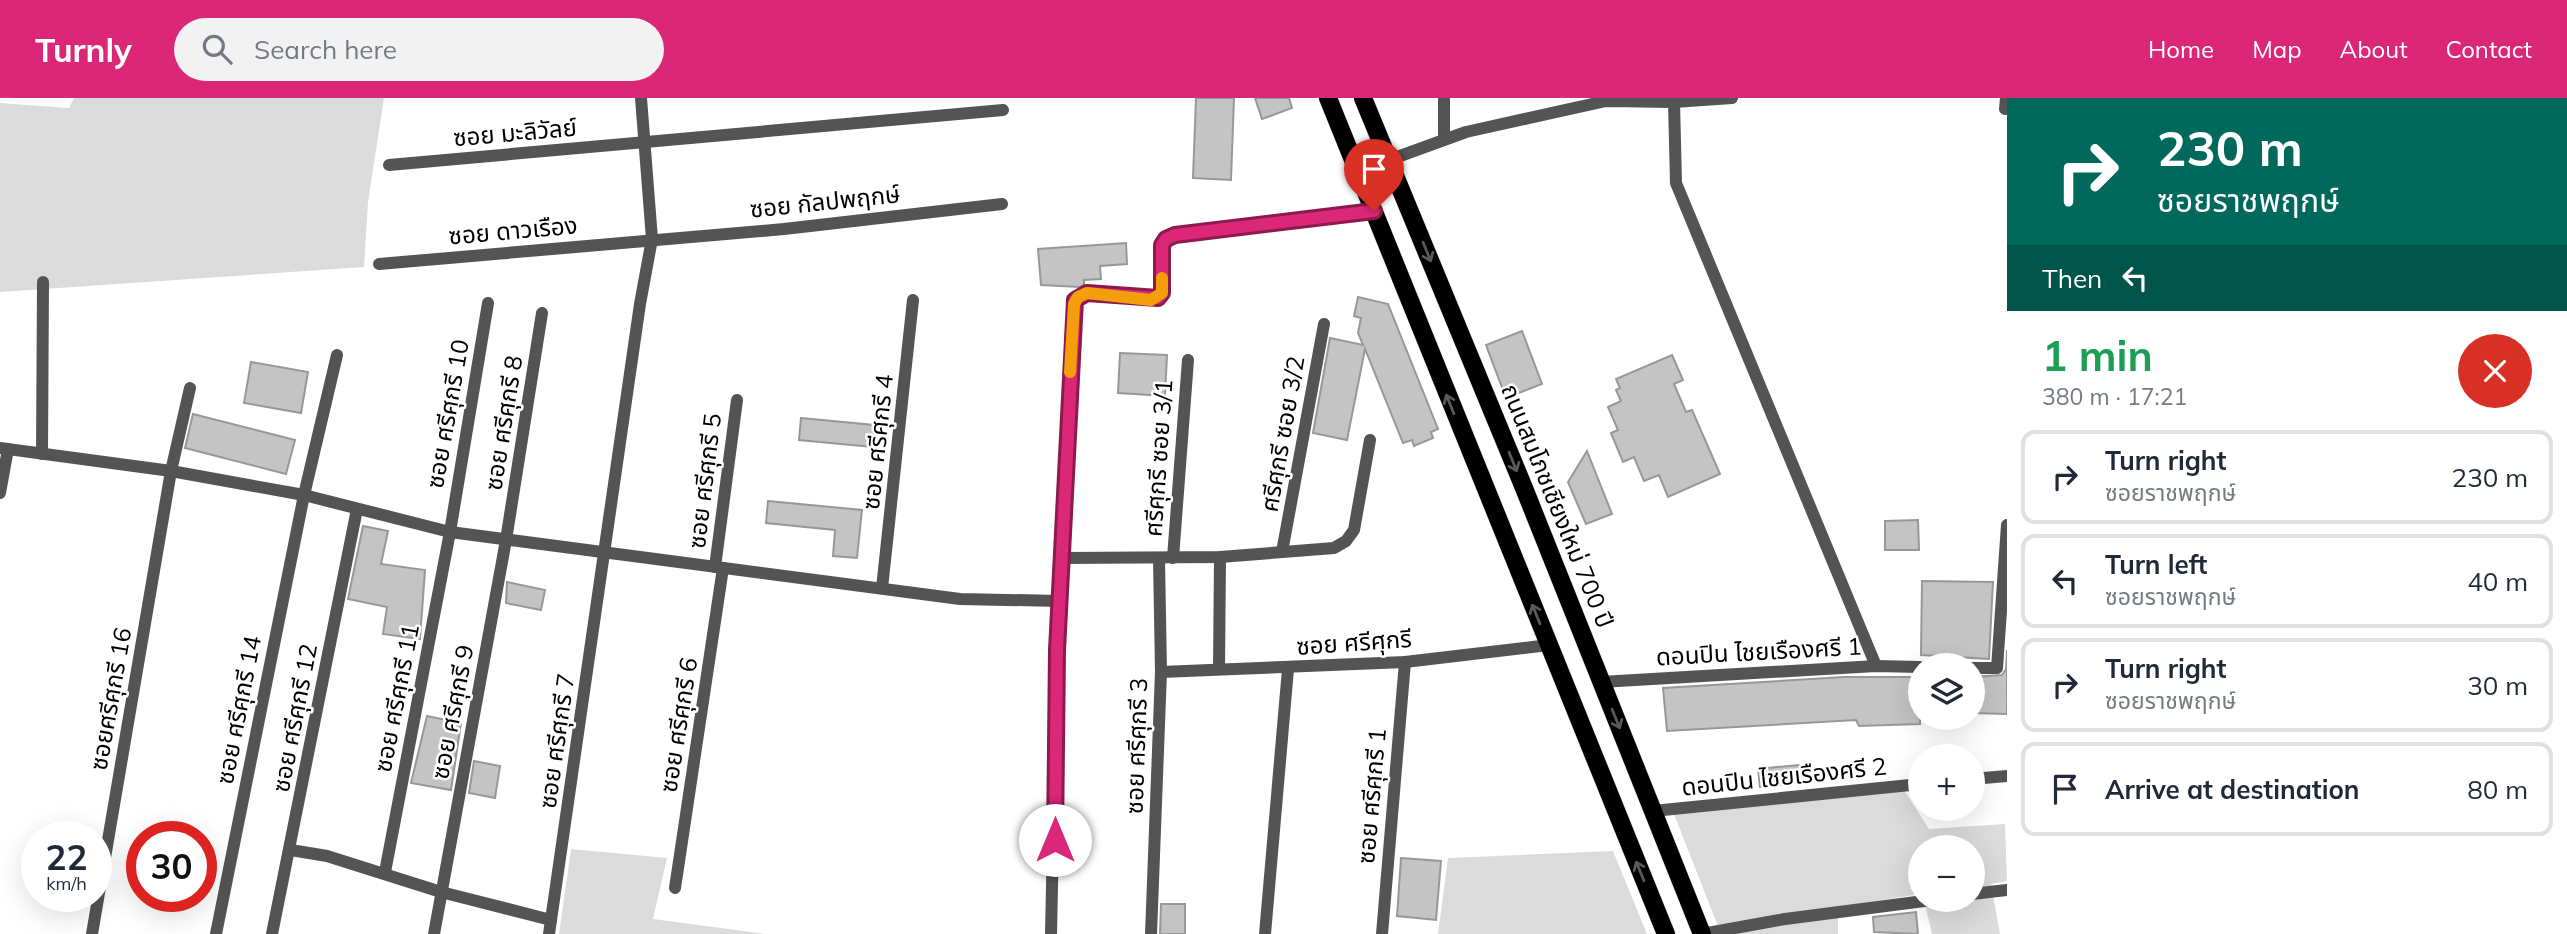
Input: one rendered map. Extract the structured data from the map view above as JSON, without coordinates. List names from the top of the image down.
{
  "streets": {
    "main road": ["ถนนสมโภชเชียงใหม่ 700 ปี"],
    "street": [
      "ซอย มะลิวัลย์",
      "ซอย กัลปพฤกษ์",
      "ซอย ดาวเรือง",
      "ซอย ศรีศุกรี 10",
      "ซอย ศรีศุกรี 8",
      "ศรีศุกรี ซอย 3/2",
      "ซอย ศรีศุกรี 4",
      "ศรีศุกรี ซอย 3/1",
      "ซอย ศรีศุกรี 5",
      "ซอย ศรีศุกรี",
      "ดอนปิน ไชยเรืองศรี 1",
      "ซอย ศรีศุกรี 11",
      "ซอยศรีศุกรี 16",
      "ซอย ศรีศุกรี 14",
      "ซอย ศรีศุกรี 9",
      "ซอย ศรีศุกรี 12",
      "ซอย ศรีศุกรี 6",
      "ซอย ศรีศุกรี 7",
      "ซอย ศรีศุกรี 3",
      "ดอนปิน ไชยเรืองศรี 2",
      "ซอย ศรีศุกรี 1"
    ]
  },
  "crossings": [
    ["ซอย มะลิวัลย์", "ซอย ศรีศุกรี 7"],
    ["ซอย กัลปพฤกษ์", "ซอย ดาวเรือง"],
    ["ซอย กัลปพฤกษ์", "ซอย ศรีศุกรี 7"],
    ["ซอย ดาวเรือง", "ซอย ศรีศุกรี 7"],
    ["ซอย ศรีศุกรี 10", "ซอย ศรีศุกรี 11"],
    ["ซอย ศรีศุกรี 8", "ซอย ศรีศุกรี 9"],
    ["ศรีศุกรี ซอย 3/1", "ซอย ศรีศุกรี 3"],
    ["ซอย ศรีศุกรี 5", "ซอย ศรีศุกรี 6"],
    ["ถนนสมโภชเชียงใหม่ 700 ปี", "ดอนปิน ไชยเรืองศรี 1"],
    ["ถนนสมโภชเชียงใหม่ 700 ปี", "ดอนปิน ไชยเรืองศรี 2"],
    ["ซอย ศรีศุกรี", "ซอย ศรีศุกรี 3"],
    ["ซอย ศรีศุกรี", "ซอย ศรีศุกรี 1"]
  ],
  "page": {
    "header": "Turnly",
    "search": "Search here",
    "nav": [
      "Home",
      "Map",
      "About",
      "Contact"
    ],
    "turn": ["230 m", "ซอยราชพฤกษ์"],
    "then": "Then",
    "heading": ["1 min", "380 m · 17:21"],
    "list": [
      {
        "name": "Turn right",
        "note": "ซอยราชพฤกษ์",
        "value": "230 m"
      },
      {
        "name": "Turn left",
        "note": "ซอยราชพฤกษ์",
        "value": "40 m"
      },
      {
        "name": "Turn right",
        "note": "ซอยราชพฤกษ์",
        "value": "30 m"
      },
      {
        "name": "Arrive at destination",
        "value": "80 m"
      }
    ],
    "map_buttons": ["+", "−"],
    "speed": "22 km/h",
    "limit": "30"
  }
}
